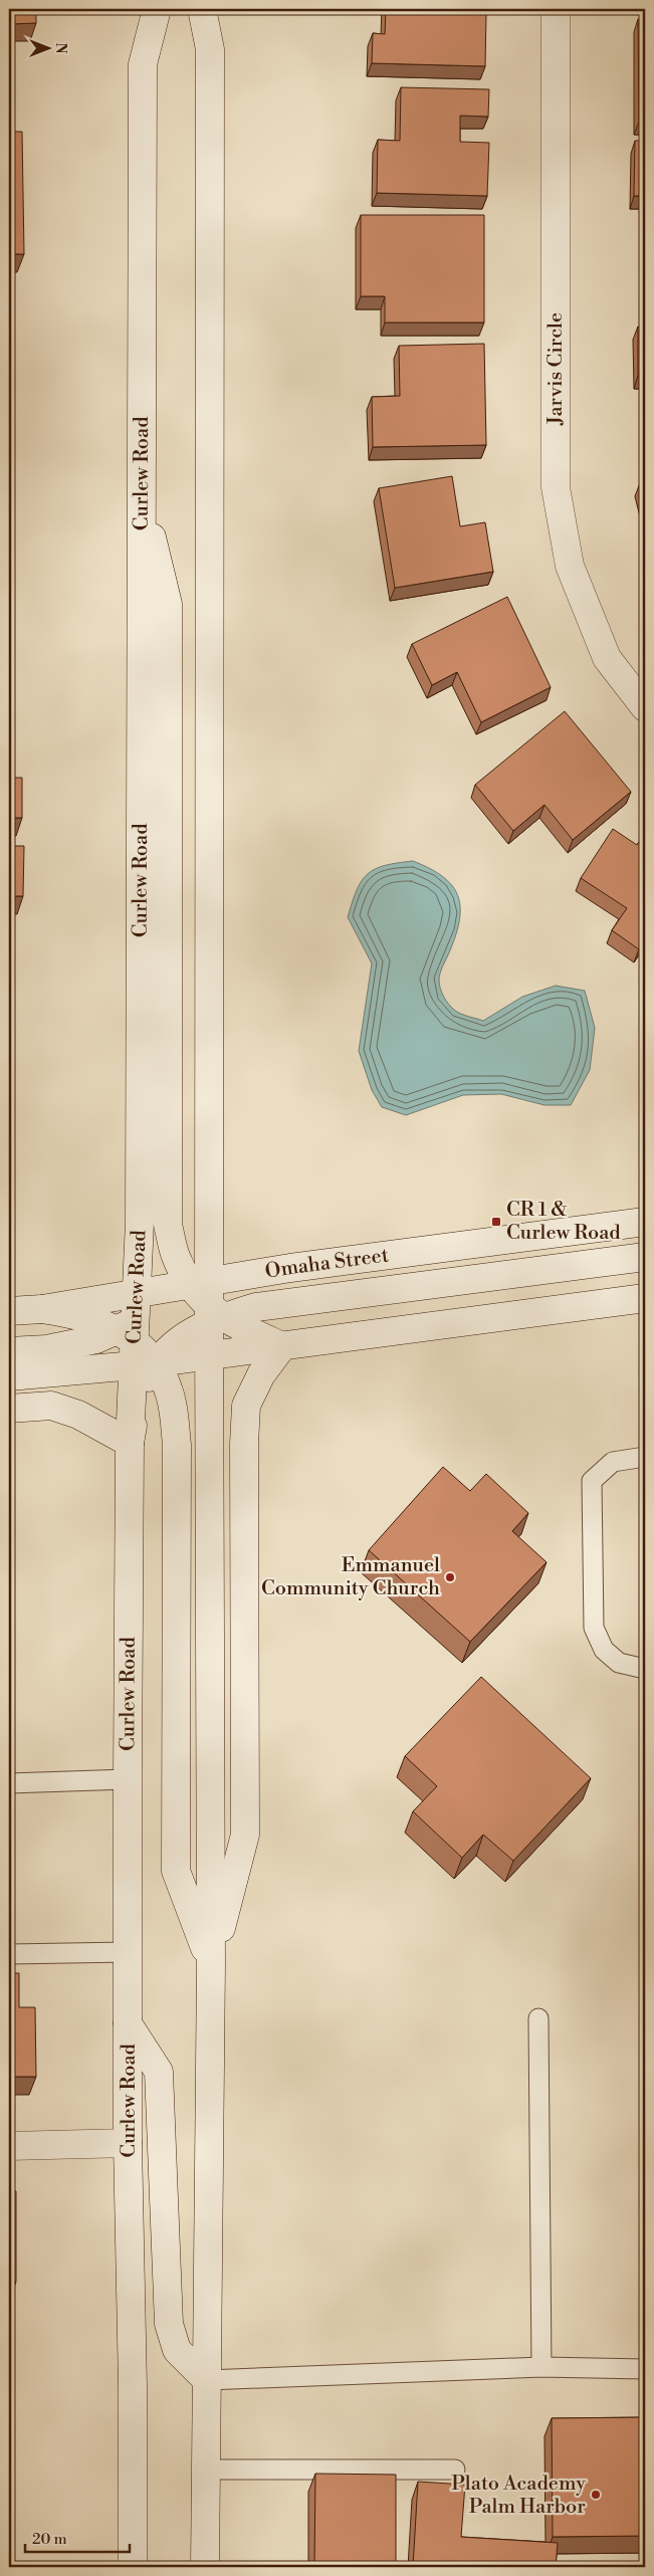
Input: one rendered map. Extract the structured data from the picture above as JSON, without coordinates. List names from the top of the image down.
{
  "streets": {
    "main road": ["Jarvis Circle", "Curlew Road", "Omaha Street"]
  },
  "crossings": [
    ["Curlew Road", "Omaha Street"]
  ],
  "places": {
    "transit": ["CR 1 & Curlew Road"],
    "other": ["Emmanuel Community Church", "Plato Academy Palm Harbor"]
  },
  "scale_bar": "20 m",
  "north": "right"
}
